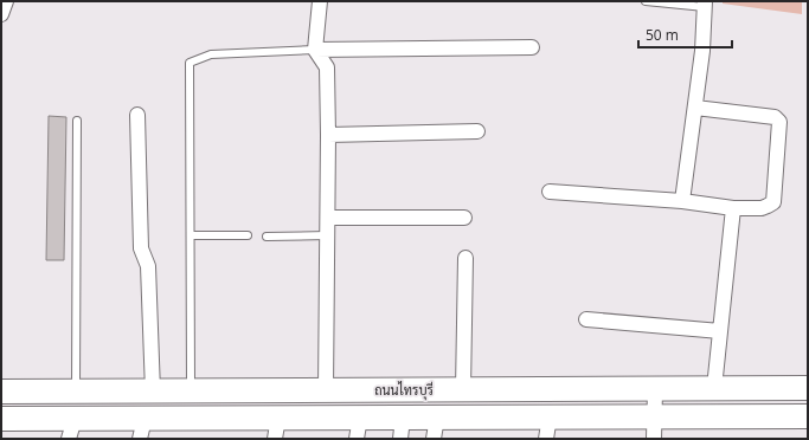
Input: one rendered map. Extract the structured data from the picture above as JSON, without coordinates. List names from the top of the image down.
{
  "streets": {
    "main road": ["ถนนไทรบุรี"]
  },
  "scale_bar": "50 m"
}
